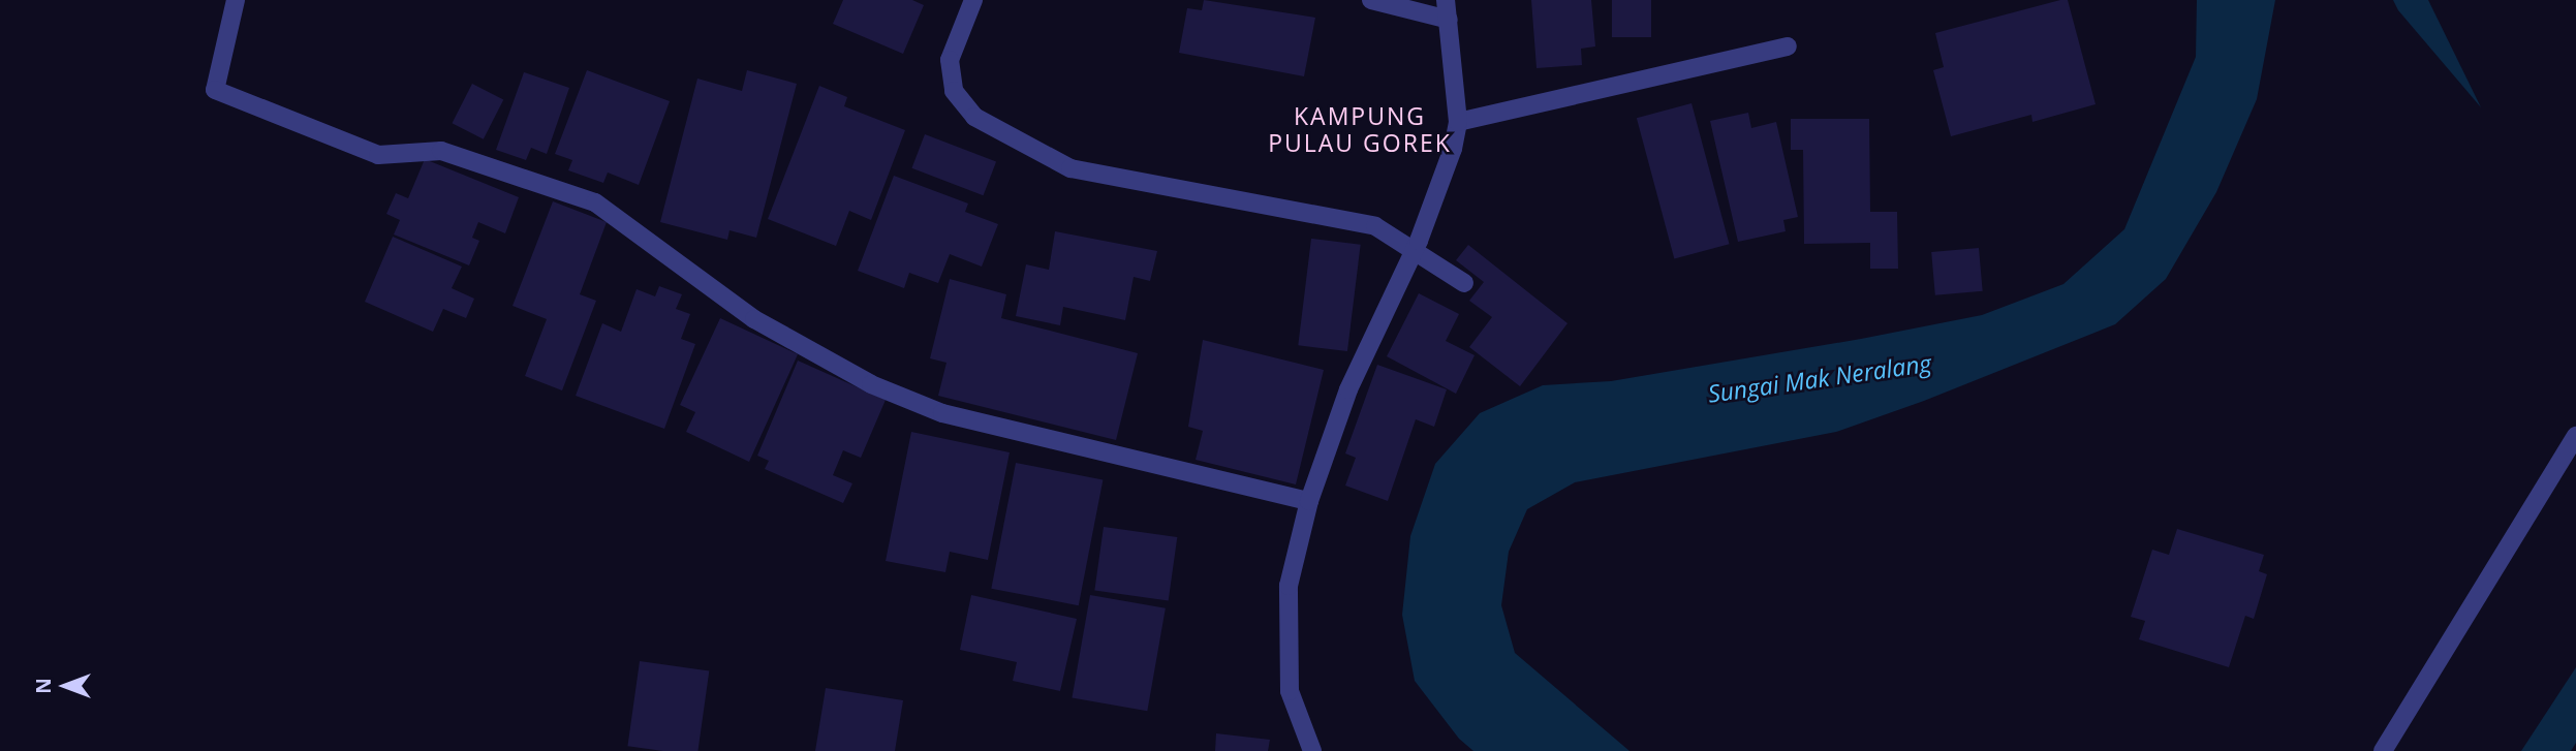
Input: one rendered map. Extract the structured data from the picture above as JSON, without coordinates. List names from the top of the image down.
{
  "districts": ["KAMPUNG PULAU GOREK"],
  "water": ["Sungai Mak Neralang"],
  "north": "left"
}
